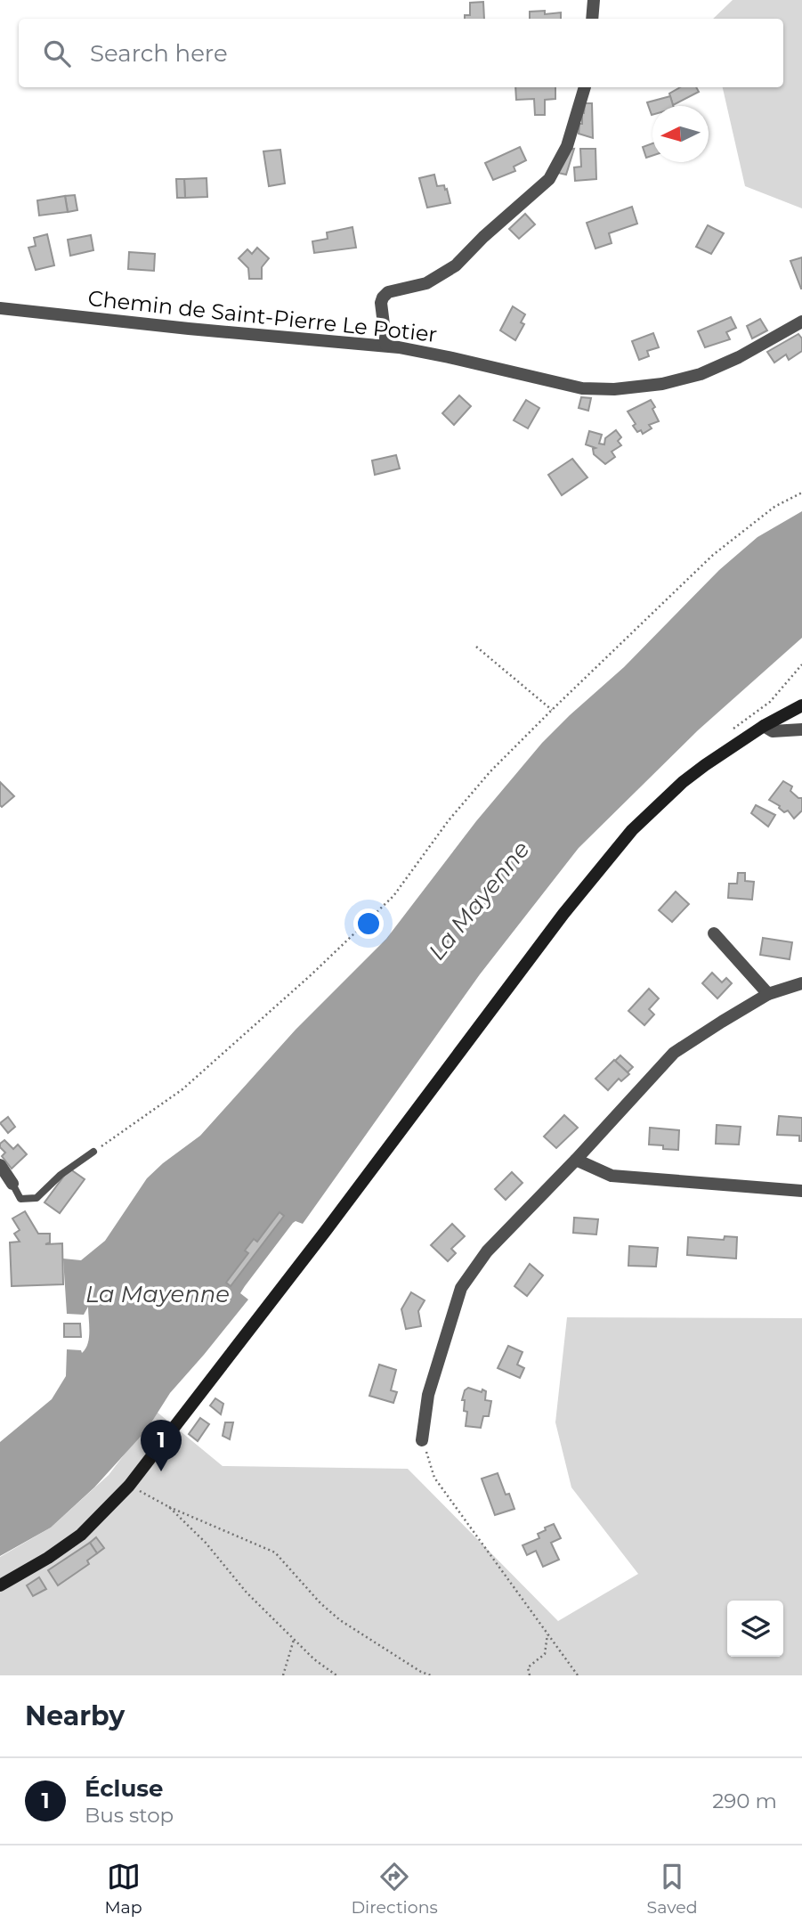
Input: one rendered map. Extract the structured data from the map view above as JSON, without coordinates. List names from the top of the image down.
{
  "streets": {
    "street": ["Chemin de Saint-Pierre Le Potier"]
  },
  "water": ["La Mayenne"],
  "north": "left",
  "page": {
    "search": "Search here",
    "pins": "1",
    "heading": "Nearby",
    "list": [
      {
        "mark": "1",
        "name": "Écluse",
        "note": "Bus stop",
        "value": "290 m"
      }
    ],
    "nav": ["Map", "Directions", "Saved"]
  }
}
